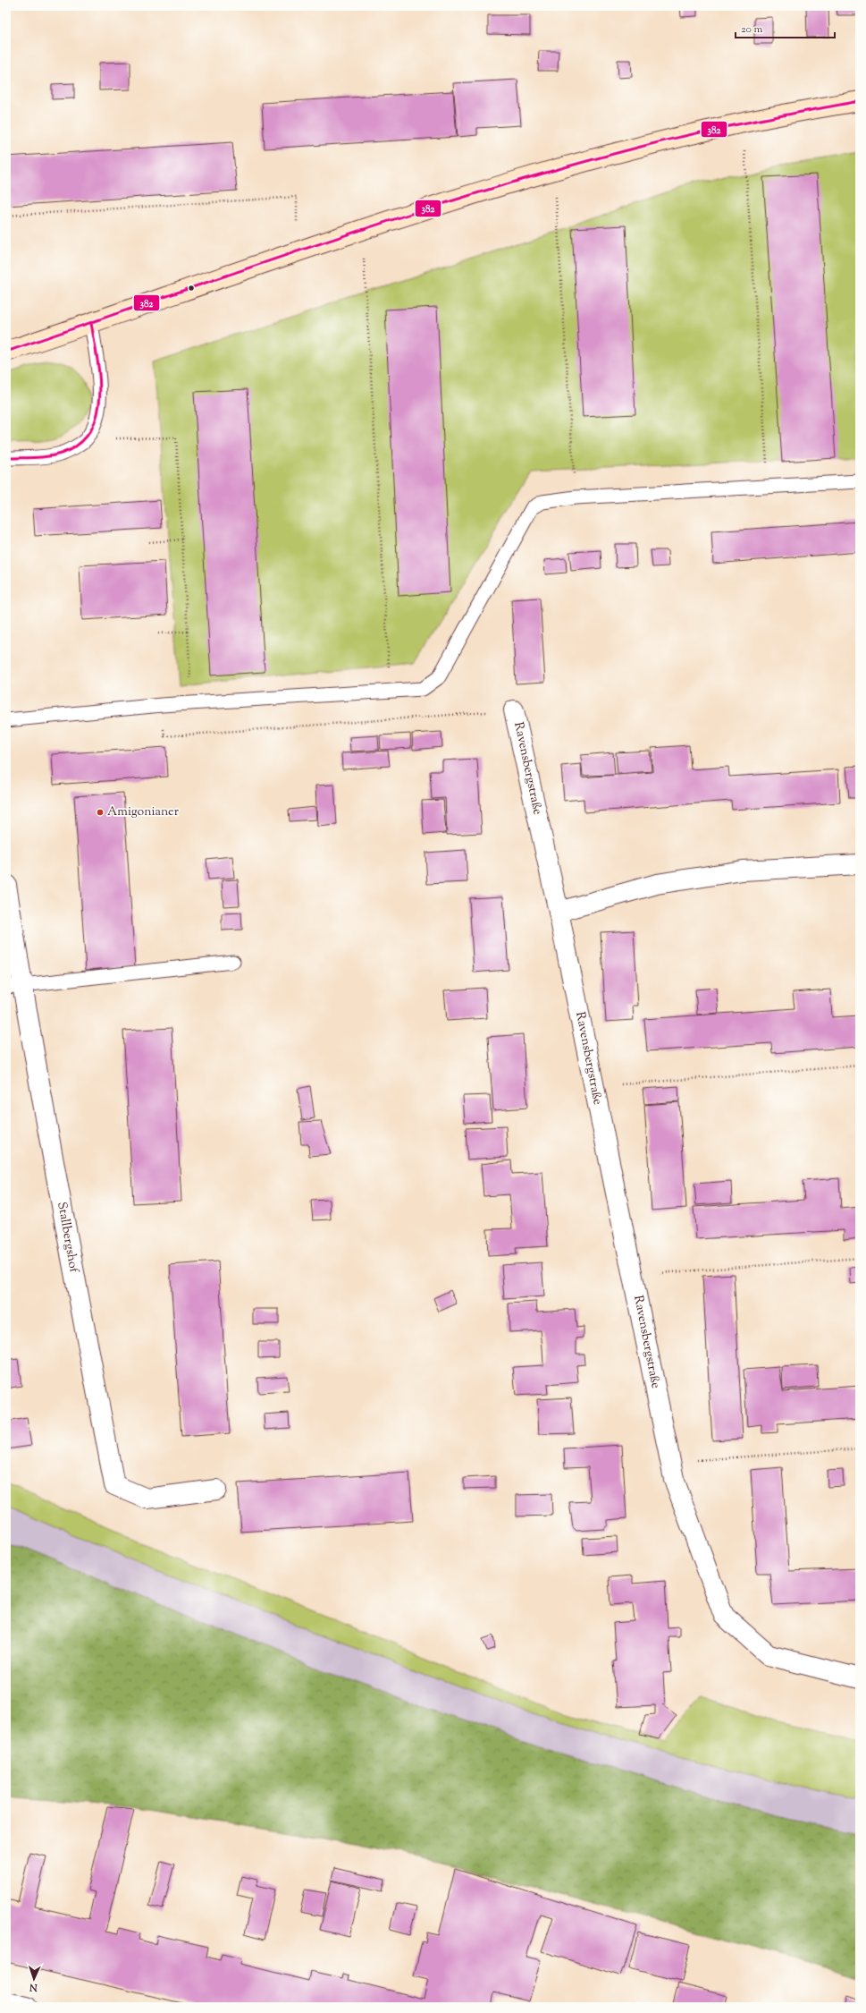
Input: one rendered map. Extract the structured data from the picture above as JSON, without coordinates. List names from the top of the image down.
{
  "streets": {
    "street": ["Ravensbergstraße", "Stallbergshof"]
  },
  "places": ["Amigonianer"],
  "lines": ["transit line 382"],
  "scale_bar": "20 m",
  "north": "bottom"
}
